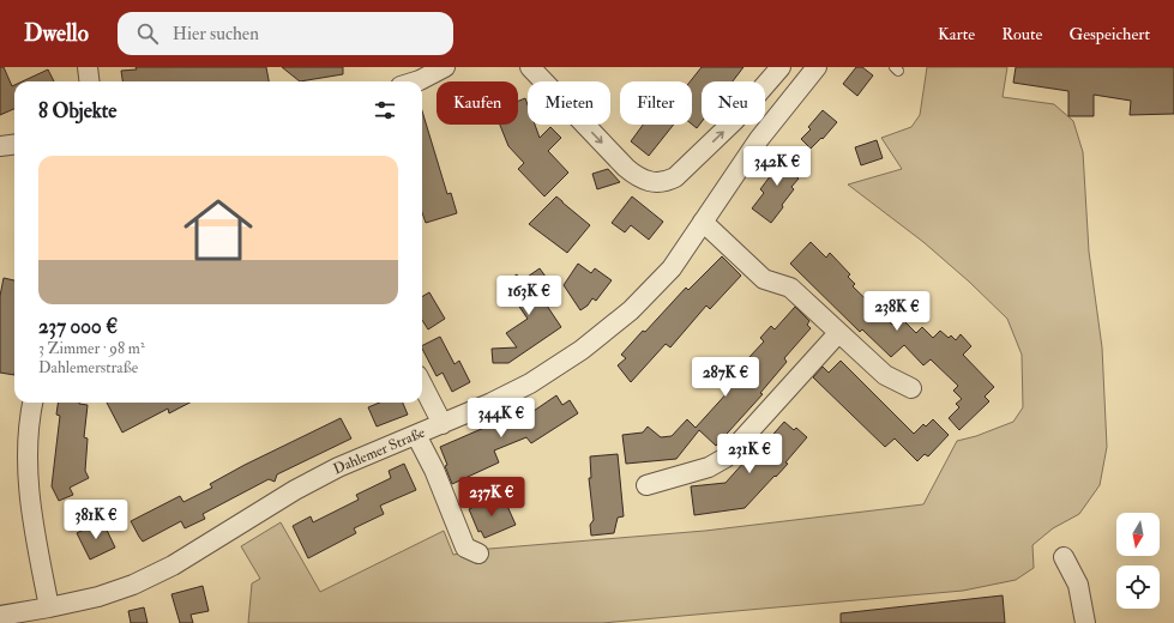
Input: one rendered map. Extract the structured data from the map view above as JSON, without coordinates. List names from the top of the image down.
{
  "streets": {
    "street": ["Dahlemer Straße"]
  },
  "north": "bottom",
  "page": {
    "header": "Dwello",
    "search": "Hier suchen",
    "nav": ["Karte", "Route", "Gespeichert"],
    "chip": [
      "Kaufen",
      "Mieten",
      "Filter",
      "Neu"
    ],
    "heading": "8 Objekte",
    "list": [
      {
        "name": "237 000 €",
        "note": "3 Zimmer · 98 m² · Dahlemerstraße"
      }
    ],
    "price": [
      "342K €",
      "163K €",
      "238K €",
      "287K €",
      "344K €",
      "231K €",
      "237K €",
      "381K €"
    ]
  }
}
